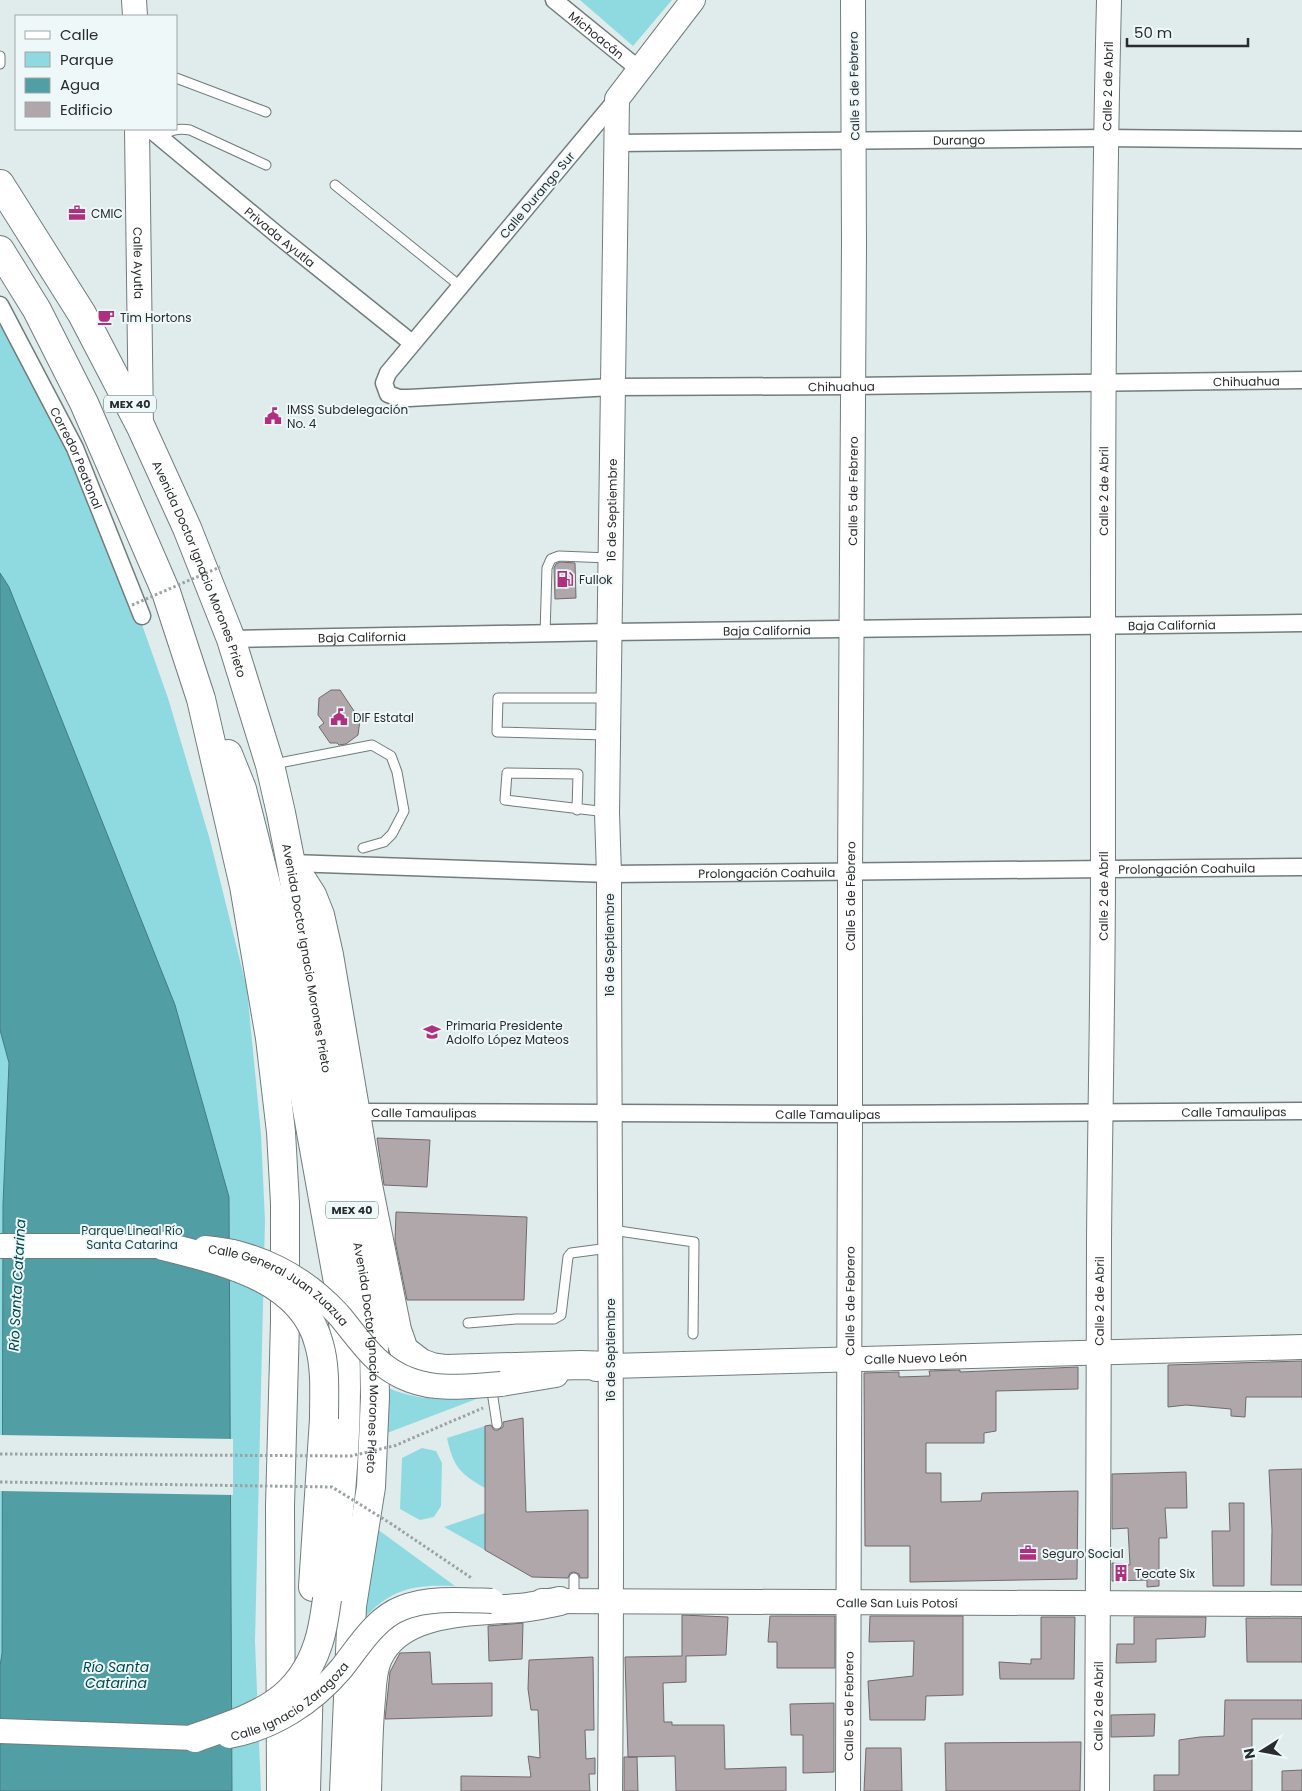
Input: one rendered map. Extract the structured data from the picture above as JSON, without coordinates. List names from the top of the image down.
{
  "streets": {
    "highway": ["MEX 40", "Avenida Doctor Ignacio Morones Prieto"],
    "street": [
      "Michoacán",
      "Calle 5 de Febrero",
      "Calle 2 de Abril",
      "Durango",
      "Calle Durango Sur",
      "Privada Ayutla",
      "Calle Ayutla",
      "Chihuahua",
      "Corredor Peatonal",
      "16 de Septiembre",
      "Baja California",
      "Prolongación Coahuila",
      "Calle Tamaulipas",
      "Calle General Juan Zuazua",
      "Calle Nuevo León",
      "Calle San Luis Potosí",
      "Calle Ignacio Zaragoza"
    ]
  },
  "crossings": [
    ["Michoacán", "Calle Durango Sur"],
    ["Calle 5 de Febrero", "Durango"],
    ["Calle 5 de Febrero", "Chihuahua"],
    ["Calle 5 de Febrero", "Baja California"],
    ["Calle 5 de Febrero", "Prolongación Coahuila"],
    ["Calle 5 de Febrero", "Calle Tamaulipas"],
    ["Calle 5 de Febrero", "Calle Nuevo León"],
    ["Calle 5 de Febrero", "Calle San Luis Potosí"],
    ["Calle 2 de Abril", "Durango"],
    ["Calle 2 de Abril", "Chihuahua"],
    ["Calle 2 de Abril", "Baja California"],
    ["Calle 2 de Abril", "Prolongación Coahuila"],
    ["Calle 2 de Abril", "Calle Tamaulipas"],
    ["Calle 2 de Abril", "Calle Nuevo León"],
    ["Calle 2 de Abril", "Calle San Luis Potosí"],
    ["Durango", "16 de Septiembre"],
    ["Calle Durango Sur", "Privada Ayutla"],
    ["Calle Durango Sur", "Chihuahua"],
    ["Calle Durango Sur", "16 de Septiembre"],
    ["Calle Ayutla", "Avenida Doctor Ignacio Morones Prieto"],
    ["Chihuahua", "16 de Septiembre"],
    ["16 de Septiembre", "Baja California"],
    ["16 de Septiembre", "Prolongación Coahuila"],
    ["16 de Septiembre", "Calle Tamaulipas"],
    ["16 de Septiembre", "Calle Nuevo León"],
    ["16 de Septiembre", "Calle San Luis Potosí"],
    ["Avenida Doctor Ignacio Morones Prieto", "Baja California"],
    ["Avenida Doctor Ignacio Morones Prieto", "Prolongación Coahuila"],
    ["Calle General Juan Zuazua", "Calle Nuevo León"],
    ["Calle San Luis Potosí", "Calle Ignacio Zaragoza"]
  ],
  "water": ["Río Santa Catarina"],
  "parks": ["Parque Lineal Río Santa Catarina"],
  "places": {
    "office": ["CMIC", "Seguro Social"],
    "cafe": ["Tim Hortons"],
    "public building": ["IMSS Subdelegación No. 4", "DIF Estatal"],
    "fuel station": ["Fullok"],
    "school or university": ["Primaria Presidente Adolfo López Mateos"],
    "building": ["Tecate Six"]
  },
  "legend": [
    "Calle",
    "Parque",
    "Agua",
    "Edificio"
  ],
  "scale_bar": "50 m",
  "north": "left"
}
